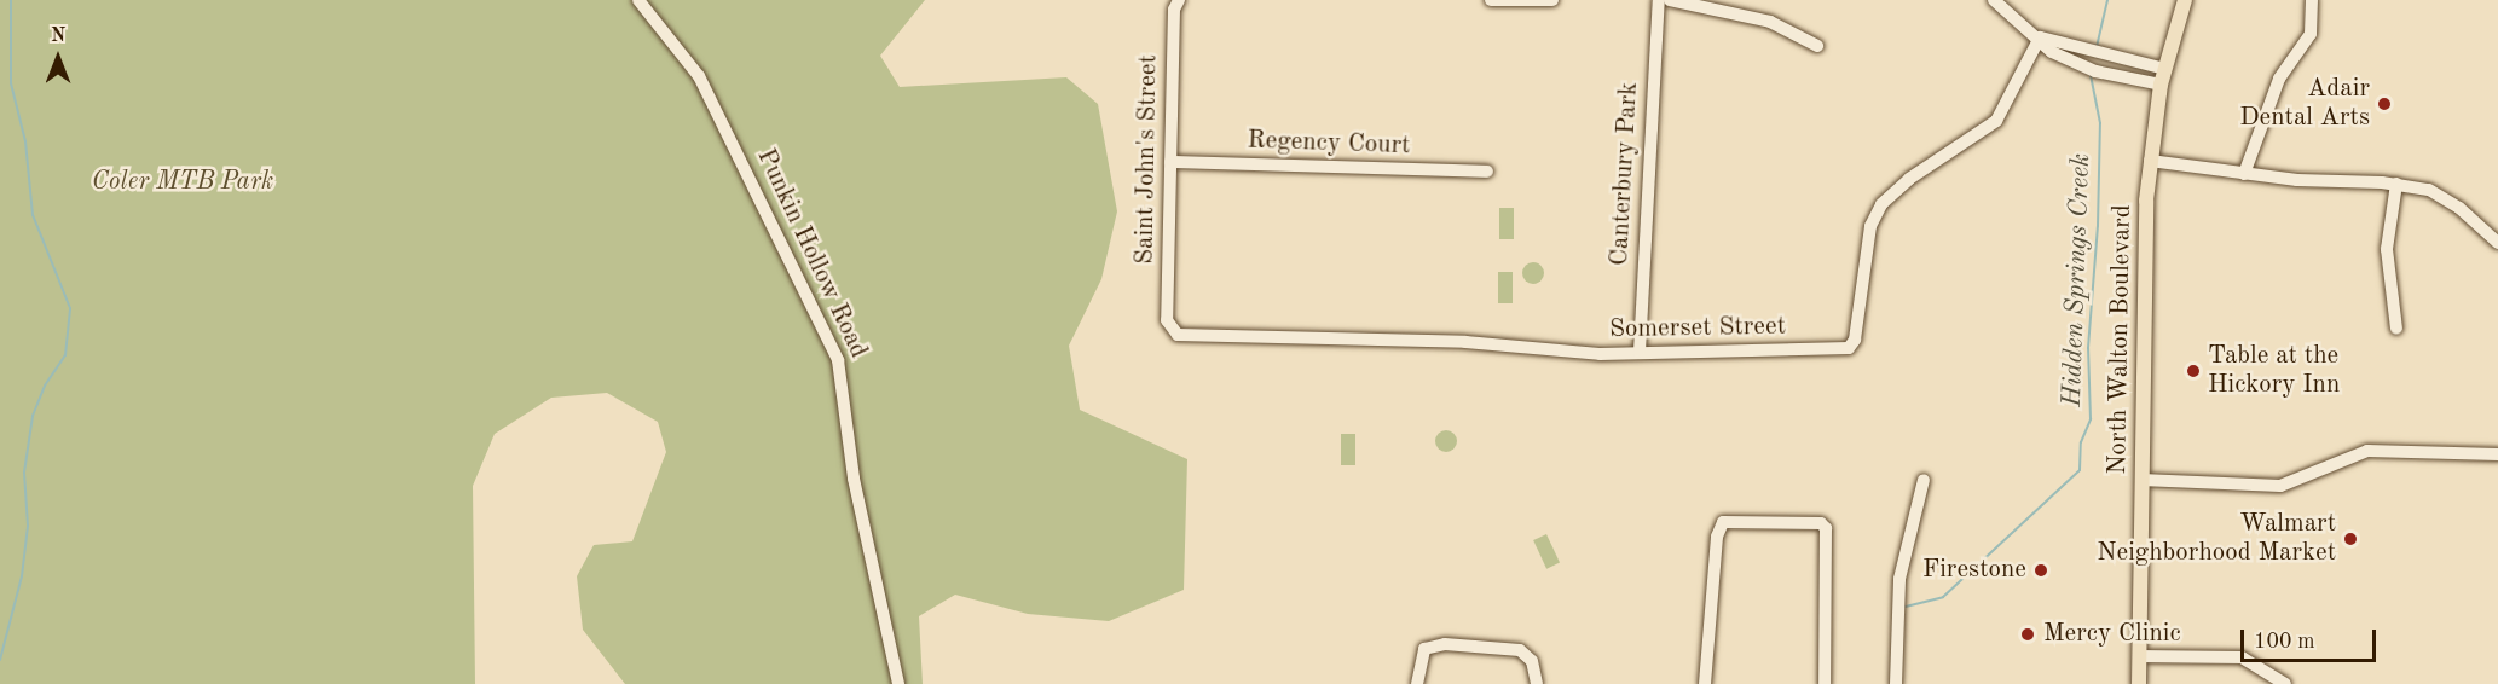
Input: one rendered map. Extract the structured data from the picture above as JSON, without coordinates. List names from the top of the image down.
{
  "streets": {
    "main road": ["North Walton Boulevard"],
    "street": [
      "Regency Court",
      "Saint John's Street",
      "Canterbury Park",
      "Punkin Hollow Road",
      "Somerset Street"
    ]
  },
  "crossings": [
    ["Regency Court", "Saint John's Street"],
    ["Saint John's Street", "Somerset Street"],
    ["Canterbury Park", "Somerset Street"]
  ],
  "water": ["Hidden Springs Creek"],
  "parks": ["Coler MTB Park"],
  "places": [
    "Adair Dental Arts",
    "Table at the Hickory Inn",
    "Walmart Neighborhood Market",
    "Firestone",
    "Mercy Clinic"
  ],
  "scale_bar": "100 m",
  "north": "top"
}
